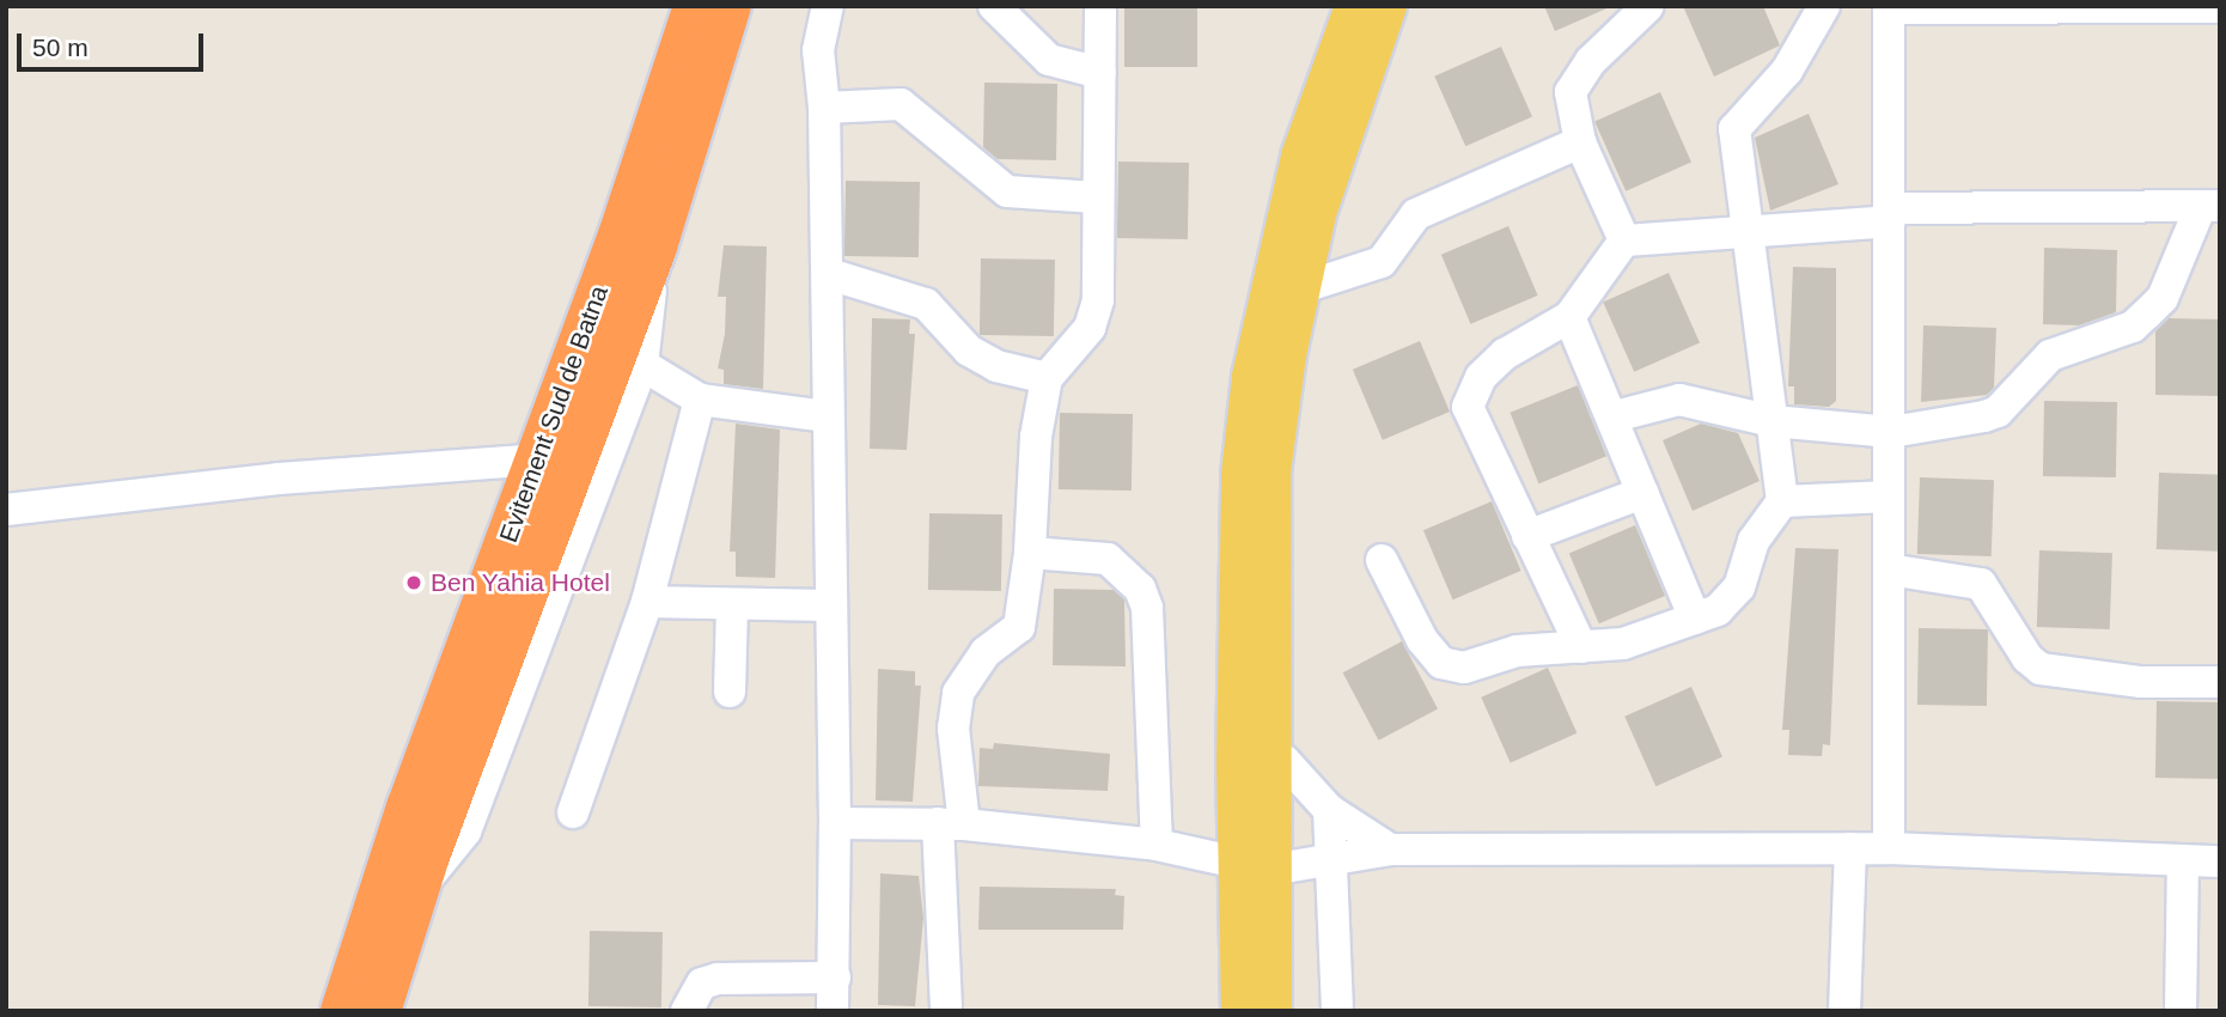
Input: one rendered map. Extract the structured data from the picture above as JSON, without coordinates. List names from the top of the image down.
{
  "streets": {
    "highway": ["Evitement Sud de Batna"]
  },
  "places": ["Ben Yahia Hotel"],
  "scale_bar": "50 m"
}
